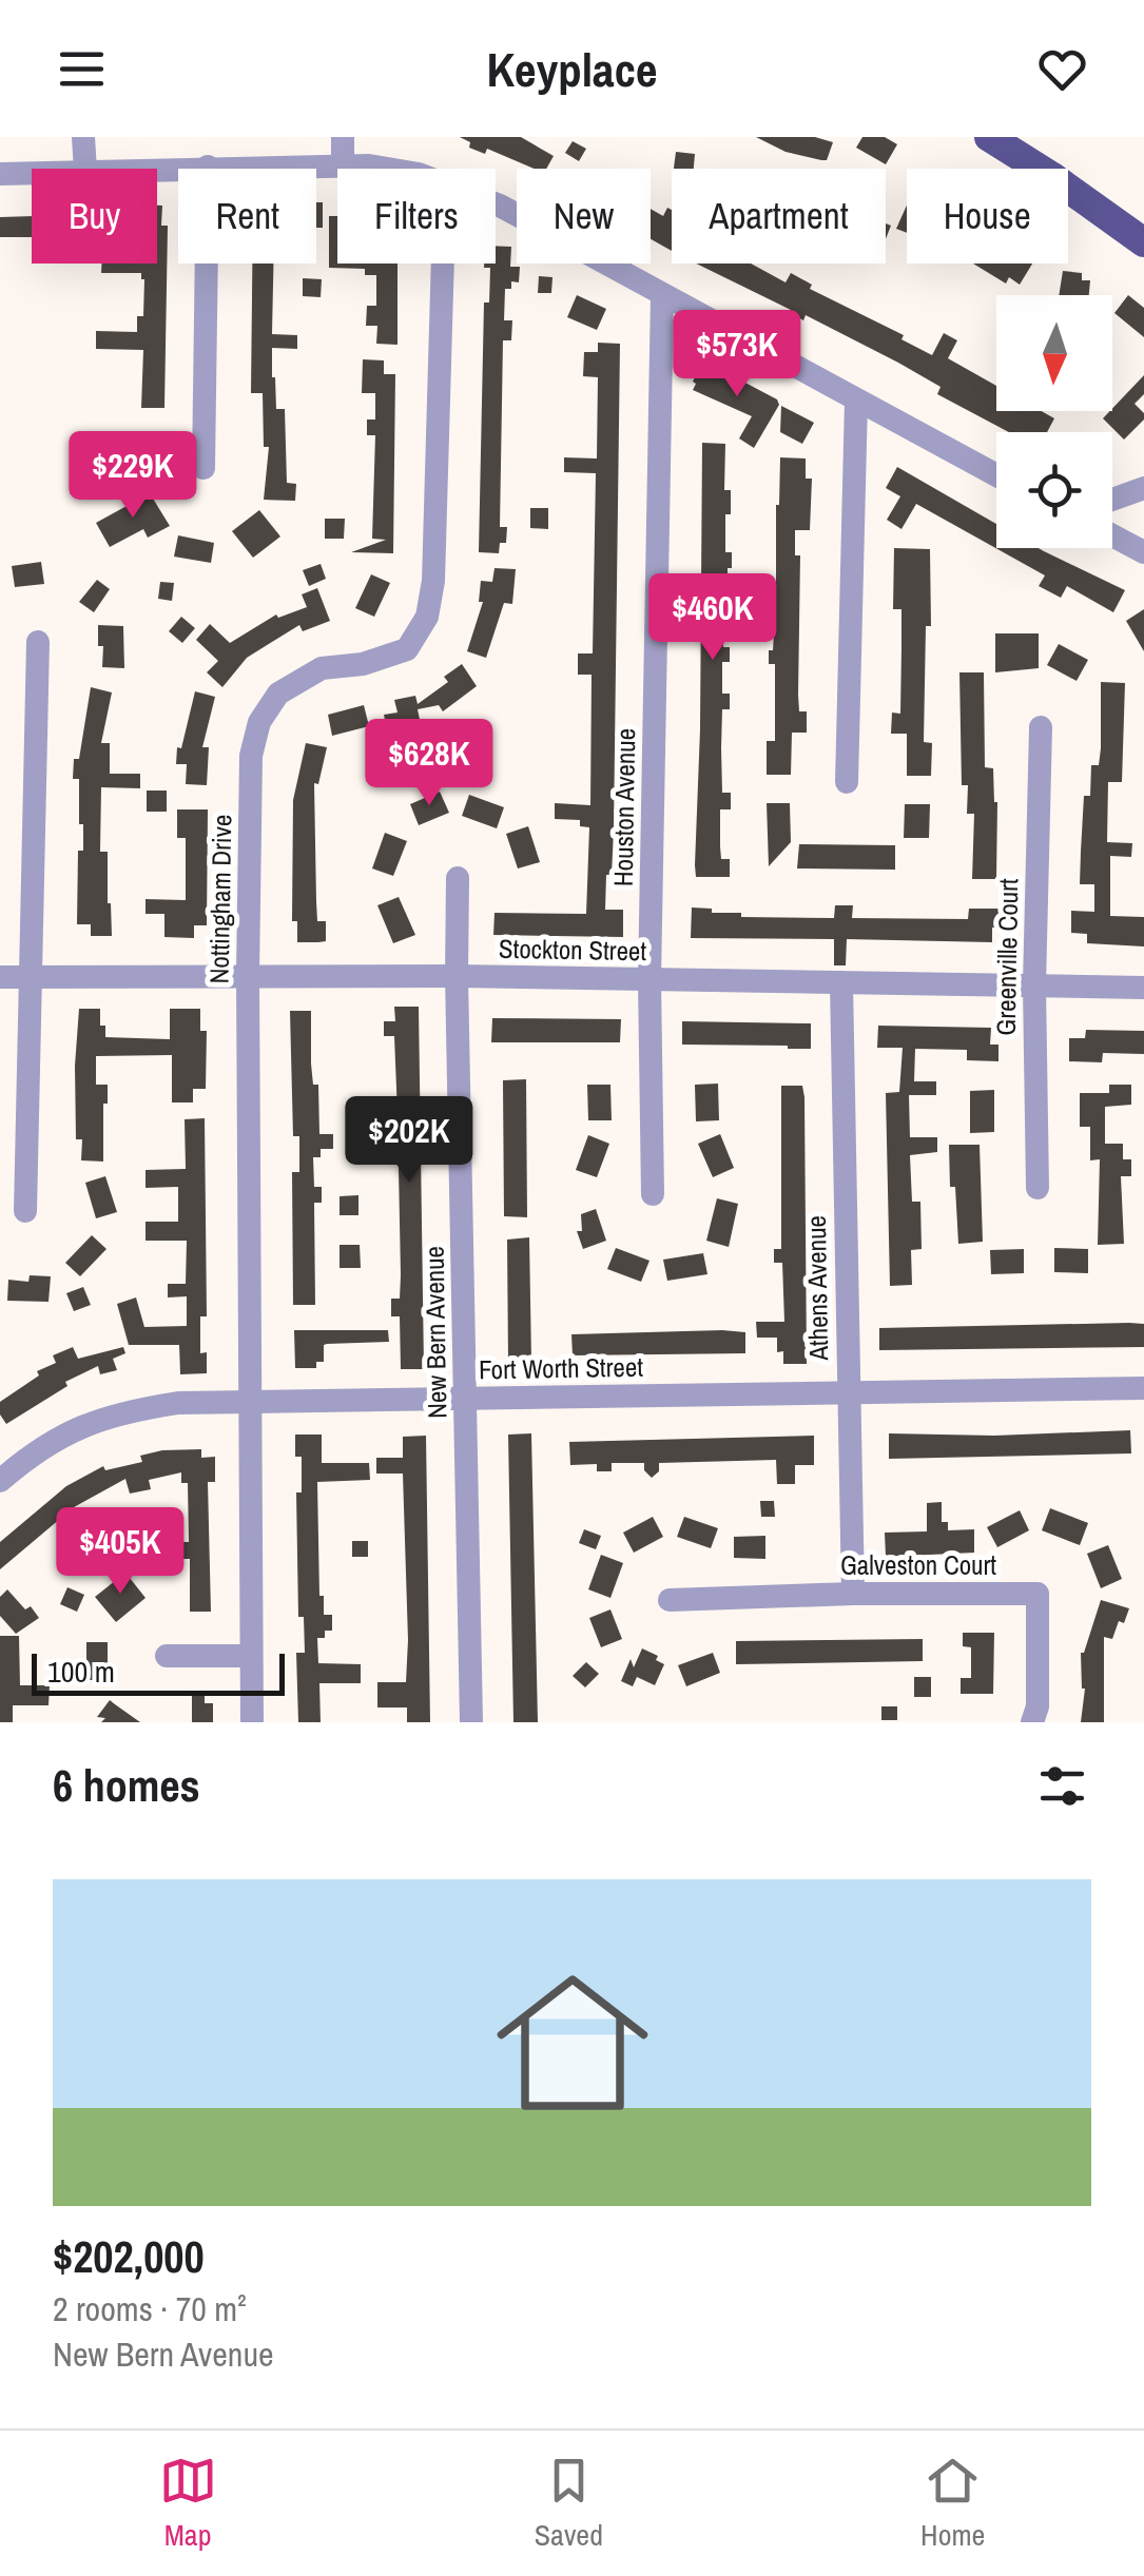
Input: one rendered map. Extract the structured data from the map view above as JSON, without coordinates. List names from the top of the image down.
{
  "streets": {
    "street": [
      "Houston Avenue",
      "Nottingham Drive",
      "Stockton Street",
      "Greenville Court",
      "Athens Avenue",
      "New Bern Avenue",
      "Fort Worth Street",
      "Galveston Court"
    ]
  },
  "crossings": [
    ["Houston Avenue", "Stockton Street"],
    ["Nottingham Drive", "Stockton Street"],
    ["Nottingham Drive", "Fort Worth Street"],
    ["Stockton Street", "Greenville Court"],
    ["Stockton Street", "Athens Avenue"],
    ["Stockton Street", "New Bern Avenue"],
    ["Athens Avenue", "Fort Worth Street"],
    ["Athens Avenue", "Galveston Court"],
    ["New Bern Avenue", "Fort Worth Street"]
  ],
  "scale_bar": "100 m",
  "north": "bottom",
  "page": {
    "header": "Keyplace",
    "chip": [
      "Buy",
      "Rent",
      "Filters",
      "New",
      "Apartment",
      "House"
    ],
    "price": [
      "$573K",
      "$229K",
      "$460K",
      "$628K",
      "$202K",
      "$405K"
    ],
    "scale": "100 m",
    "heading": "6 homes",
    "list": [
      {
        "name": "$202,000",
        "note": "2 rooms · 70 m² · New Bern Avenue"
      }
    ],
    "tabs": ["Map", "Saved", "Home"]
  }
}
